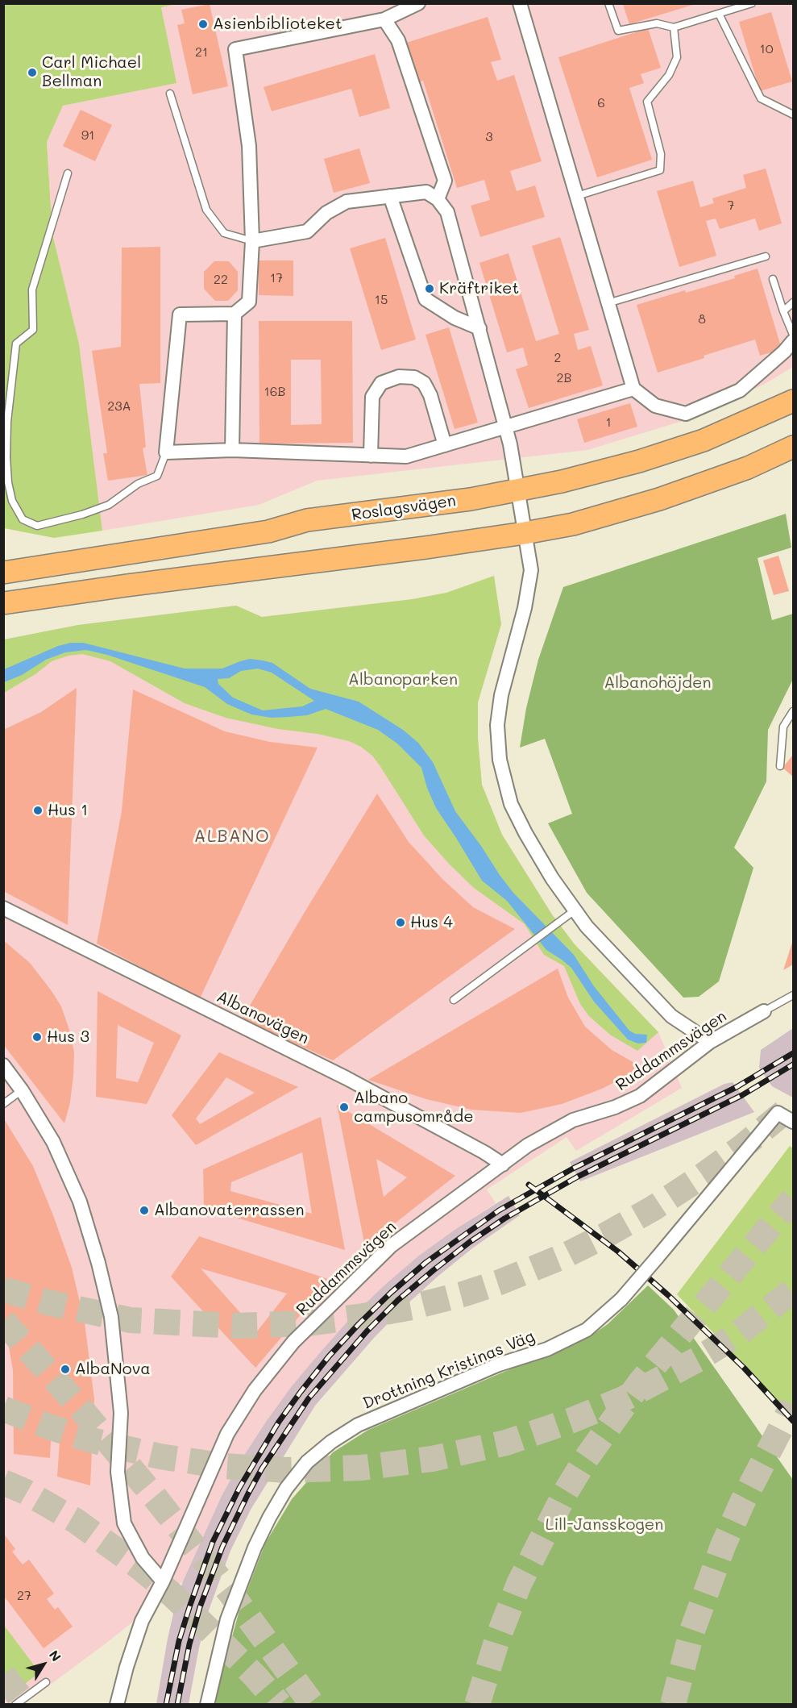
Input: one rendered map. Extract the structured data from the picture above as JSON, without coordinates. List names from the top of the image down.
{
  "streets": {
    "main road": ["Roslagsvägen"],
    "street": ["Albanovägen", "Ruddammsvägen", "Drottning Kristinas Väg"]
  },
  "crossings": [
    ["Albanovägen", "Ruddammsvägen"]
  ],
  "districts": ["ALBANO"],
  "parks": ["Albanoparken", "Albanohöjden", "Lill-Jansskogen"],
  "places": [
    "Asienbiblioteket",
    "Carl Michael Bellman",
    "Kräftriket",
    "Hus 1",
    "Hus 4",
    "Hus 3",
    "Albano campusområde",
    "Albanovaterrassen",
    "AlbaNova"
  ],
  "house_numbers": [
    "10",
    "21",
    "6",
    "91",
    "3",
    "7",
    "17",
    "22",
    "15",
    "8",
    "2",
    "2B",
    "16B",
    "23A",
    "1",
    "27"
  ],
  "north": "top right"
}
